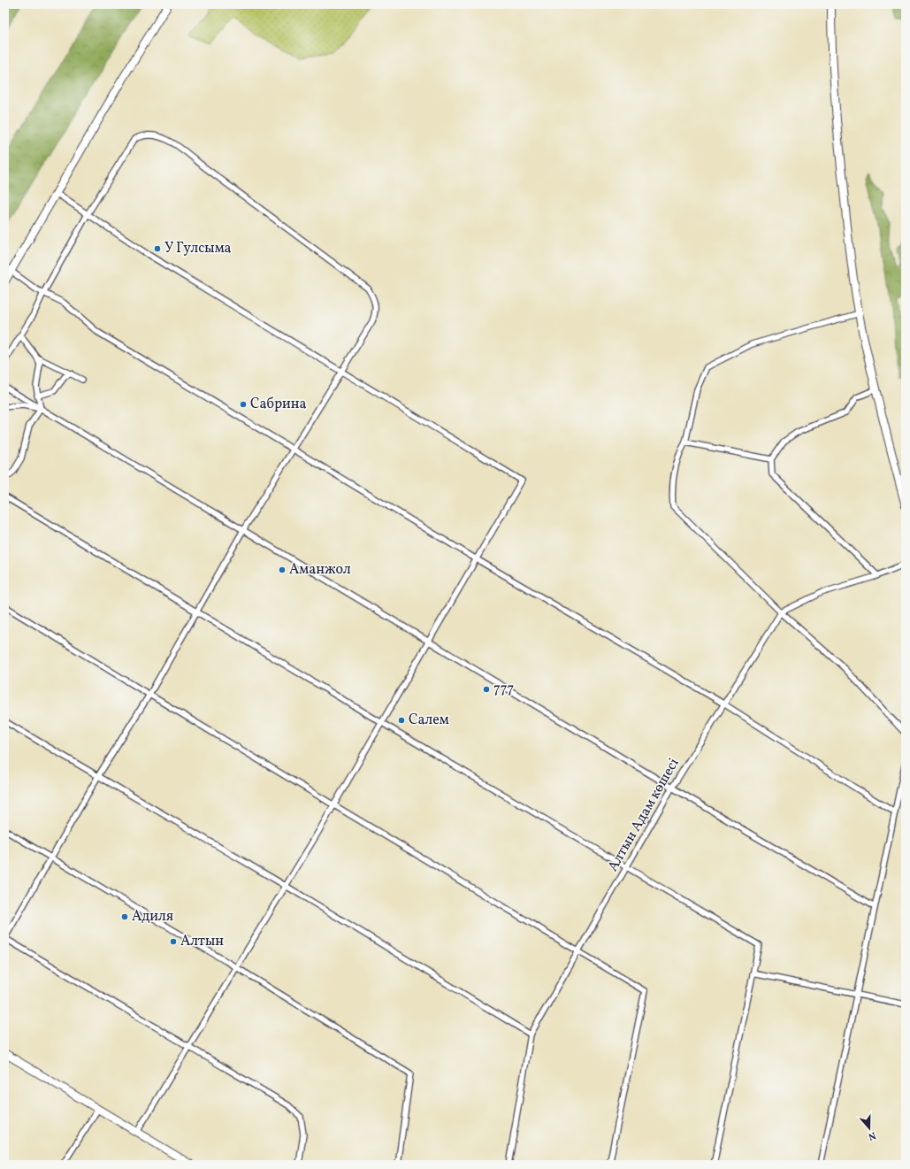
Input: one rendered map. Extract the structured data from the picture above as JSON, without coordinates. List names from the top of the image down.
{
  "streets": {
    "street": ["Алтын Адам көшесі"]
  },
  "places": [
    "У Гулсыма",
    "Сабрина",
    "Аманжол",
    "777",
    "Салем",
    "Адиля",
    "Алтын"
  ],
  "north": "bottom"
}
